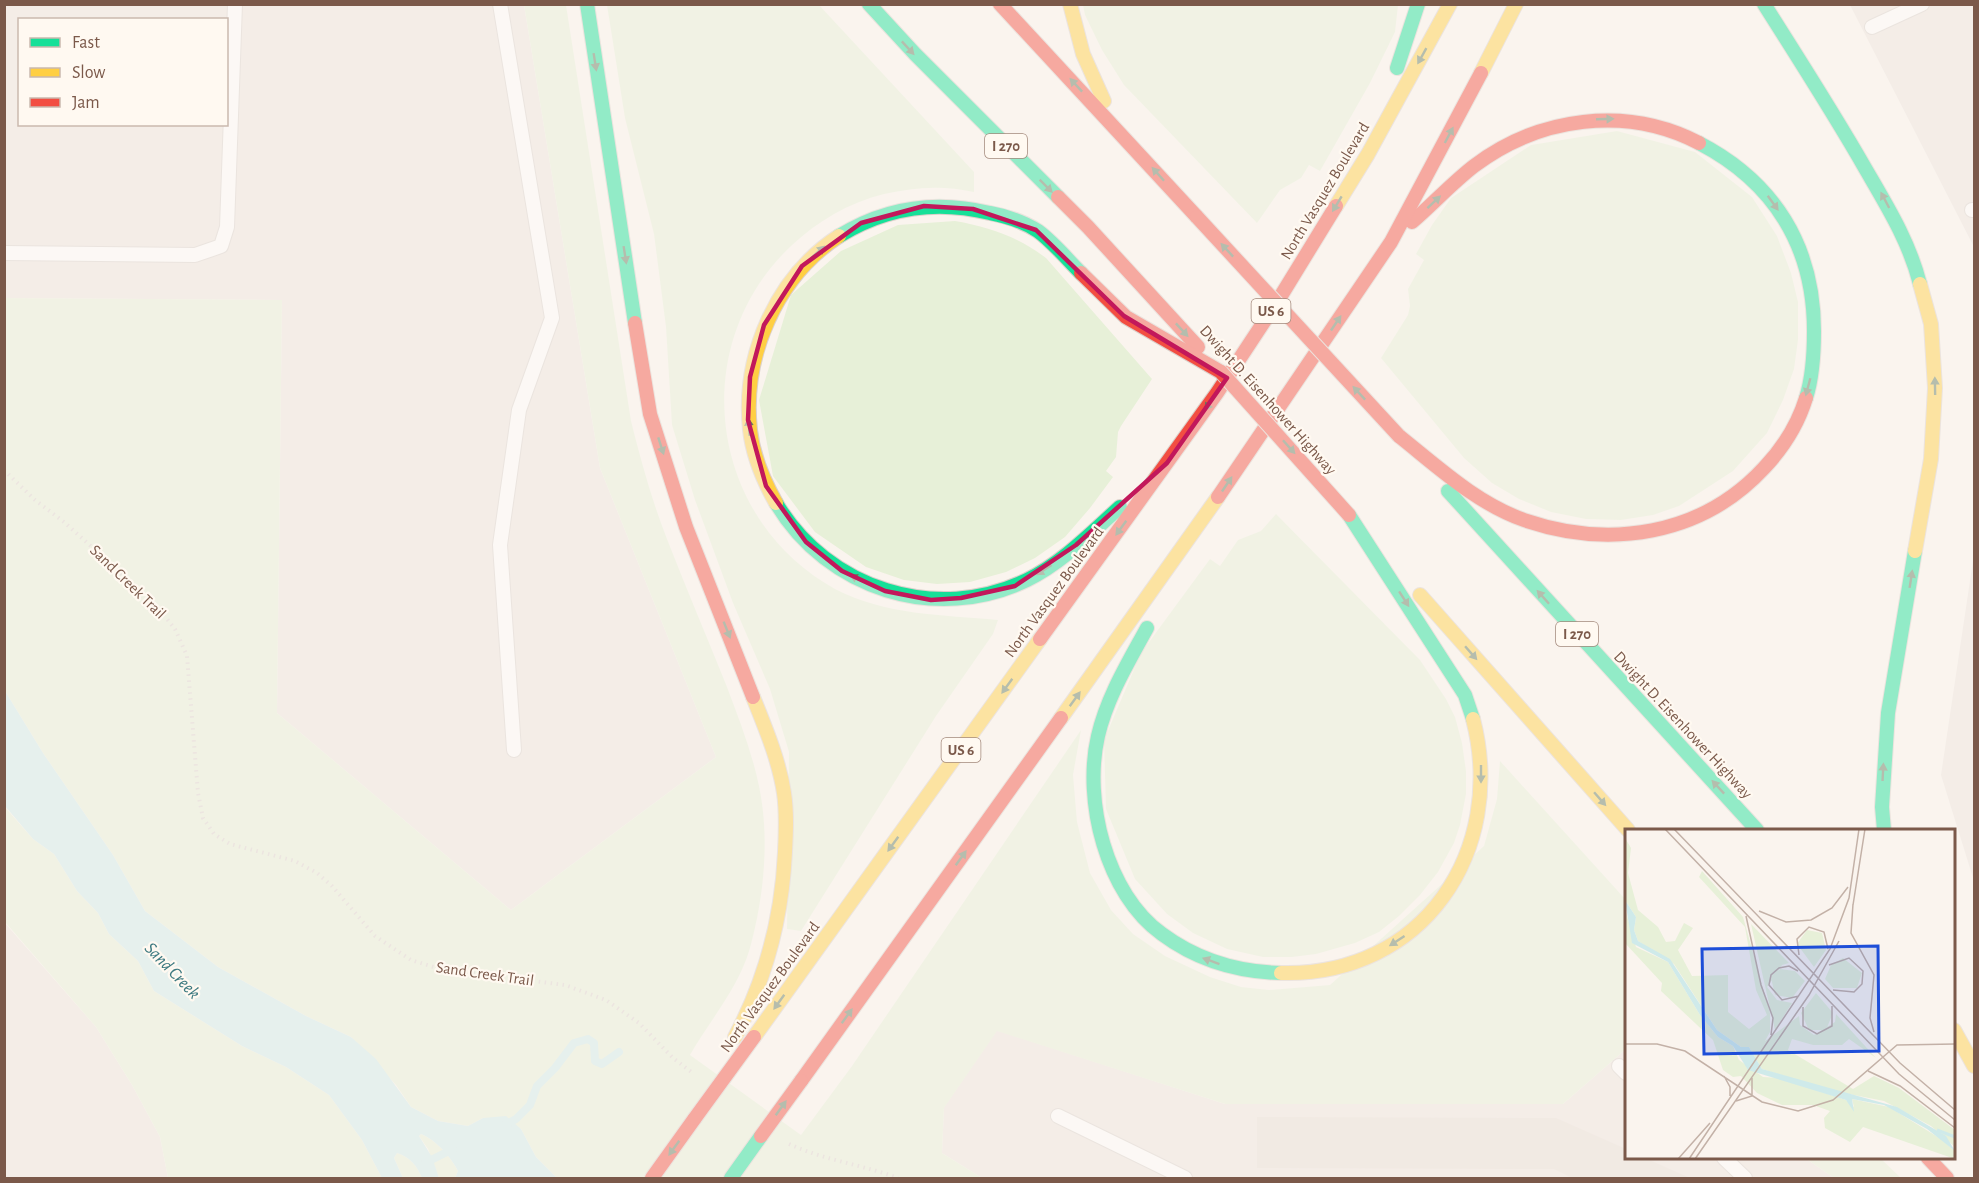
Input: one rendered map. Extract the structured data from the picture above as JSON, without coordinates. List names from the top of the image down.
{
  "streets": {
    "highway": [
      "I 270",
      "North Vasquez Boulevard",
      "US 6",
      "Dwight D. Eisenhower Highway"
    ],
    "path": ["Sand Creek Trail"]
  },
  "water": ["Sand Creek"],
  "legend": ["Fast", "Slow", "Jam"]
}
